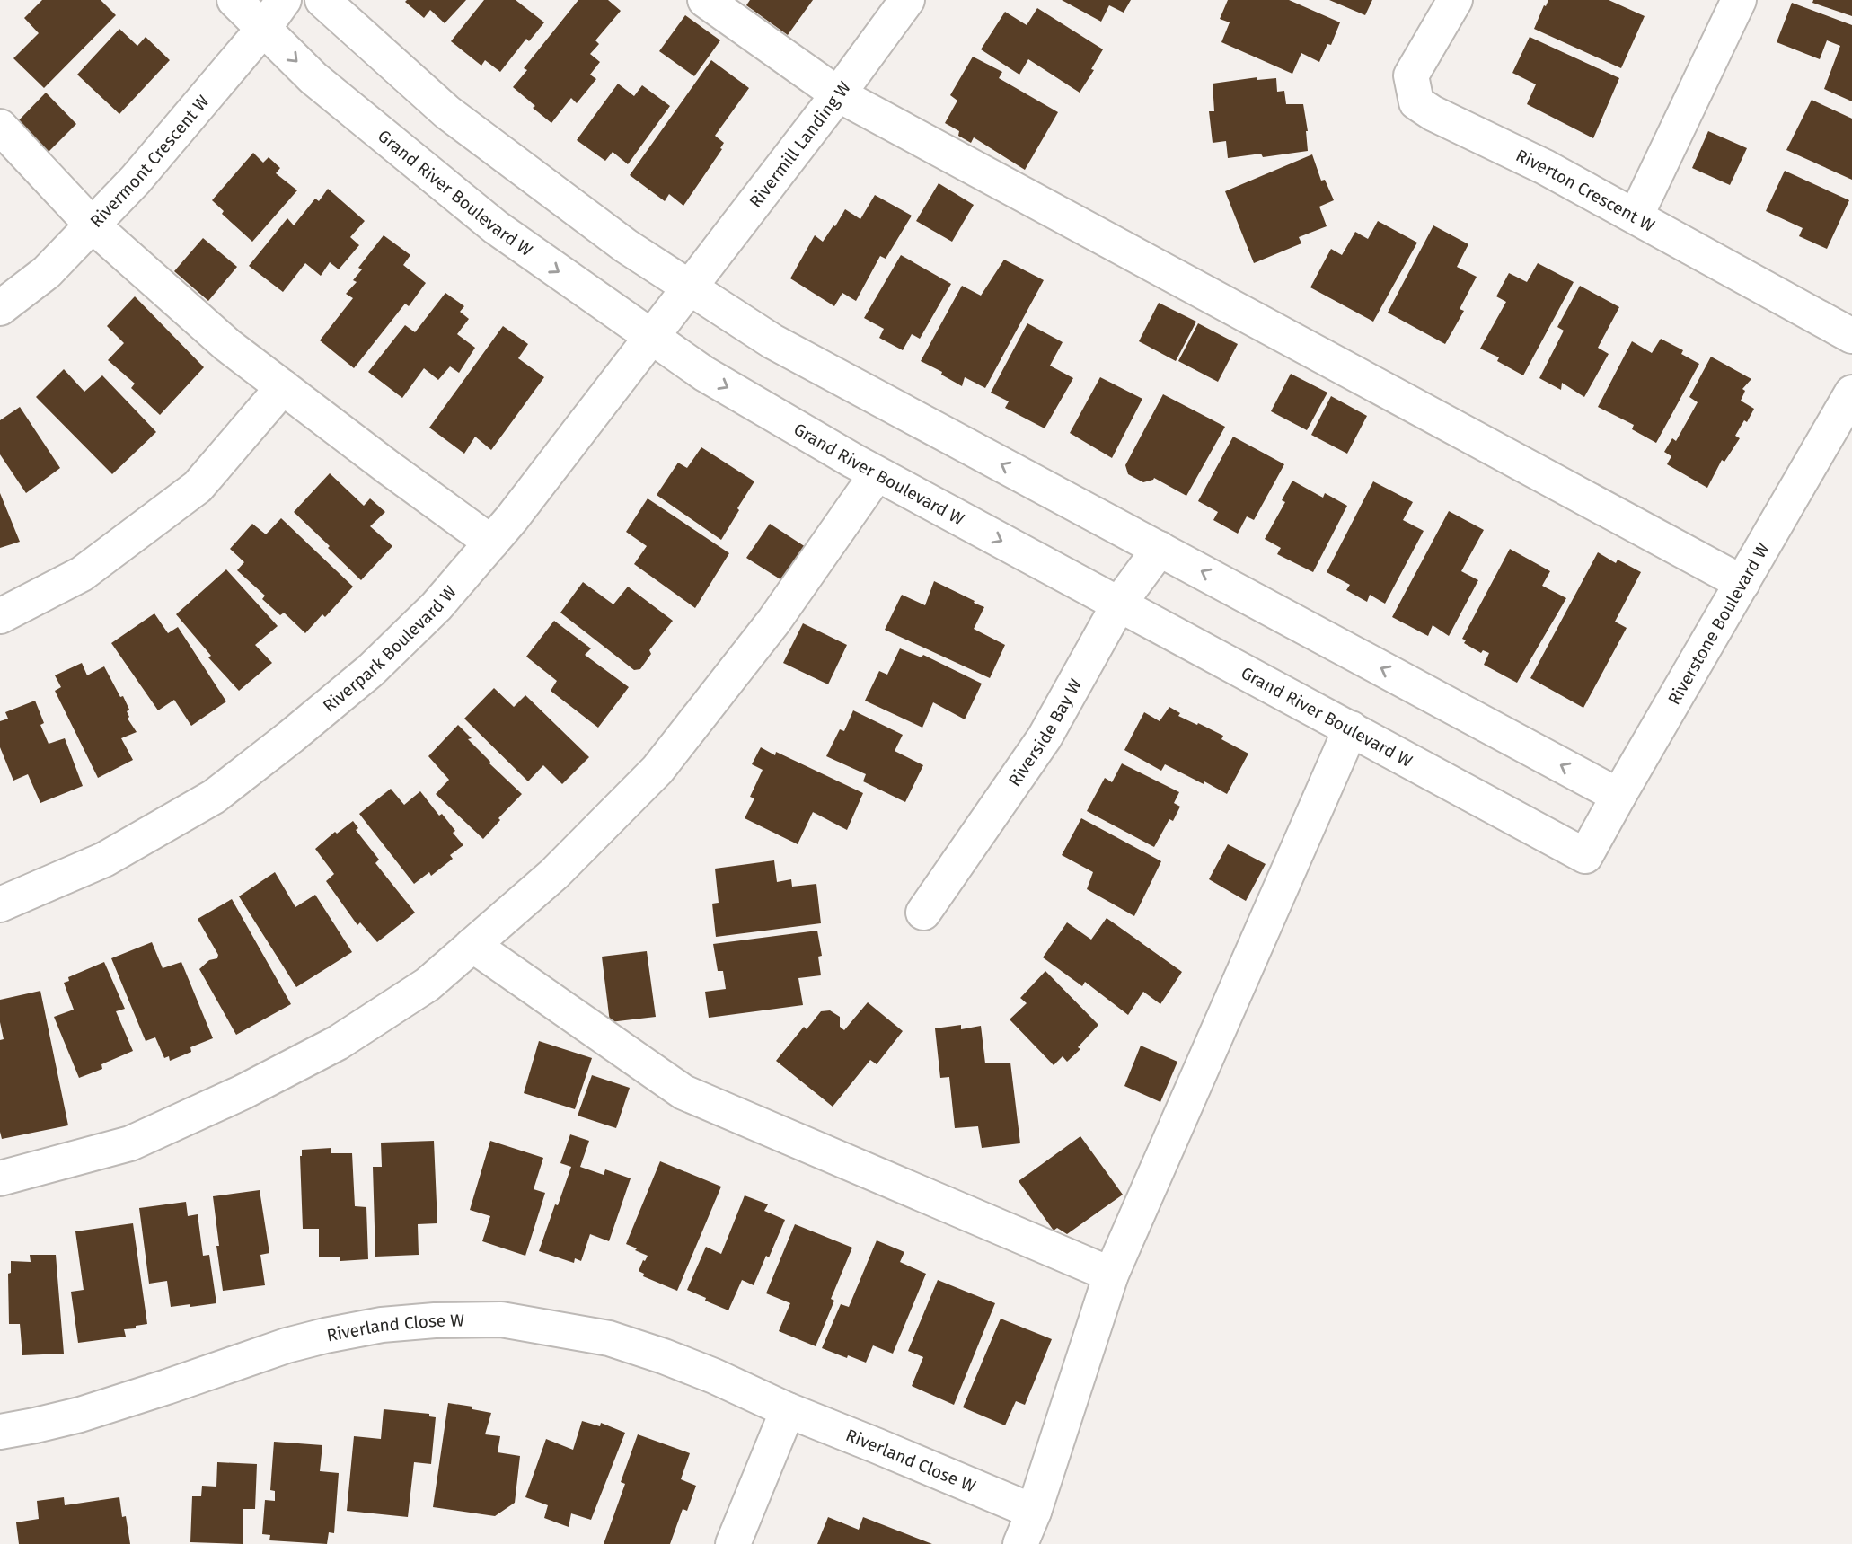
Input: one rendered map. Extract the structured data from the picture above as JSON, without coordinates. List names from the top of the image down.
{
  "streets": {
    "street": [
      "Rivermill Landing W",
      "Rivermont Crescent W",
      "Riverton Crescent W",
      "Grand River Boulevard W",
      "Riverstone Boulevard W",
      "Riverpark Boulevard W",
      "Riverside Bay W",
      "Riverland Close W"
    ]
  },
  "crossings": [
    ["Rivermill Landing W", "Riverpark Boulevard W"],
    ["Rivermont Crescent W", "Grand River Boulevard W"],
    ["Grand River Boulevard W", "Riverstone Boulevard W"],
    ["Grand River Boulevard W", "Riverpark Boulevard W"],
    ["Grand River Boulevard W", "Riverside Bay W"]
  ]
}
